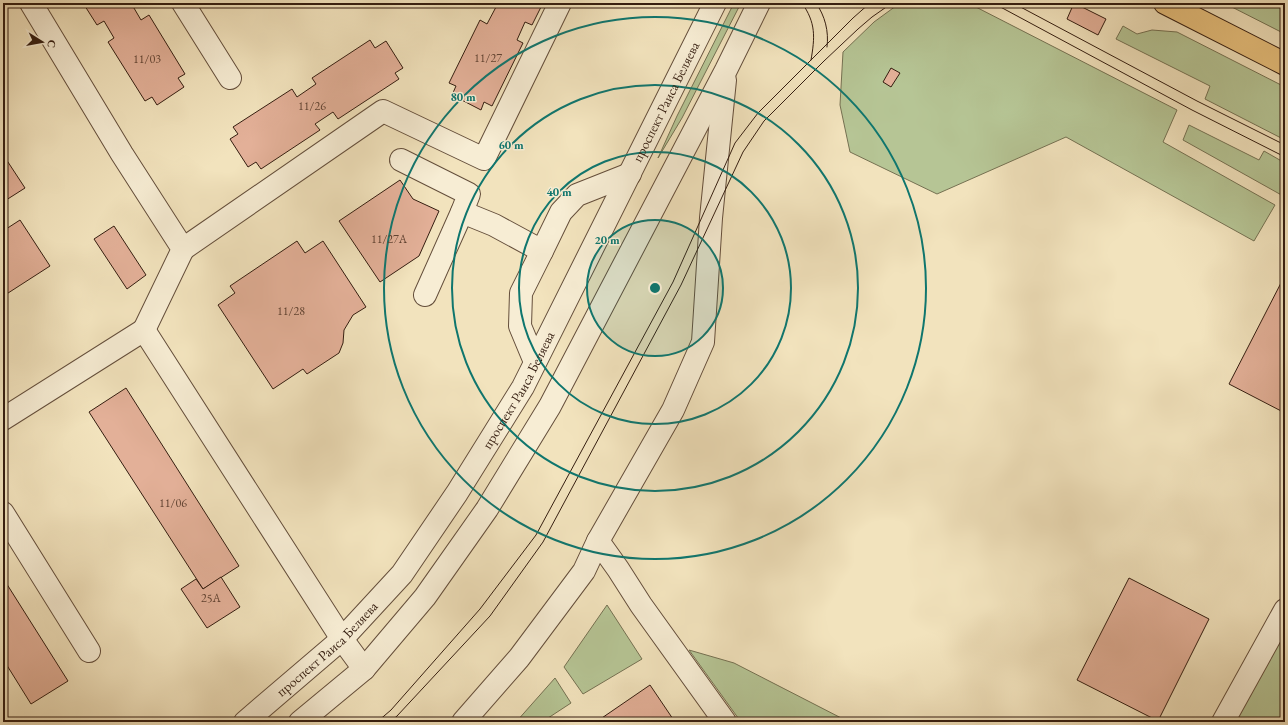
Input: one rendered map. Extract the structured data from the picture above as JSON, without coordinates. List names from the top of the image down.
{
  "streets": {
    "street": ["проспект Раиса Беляева"]
  },
  "house_numbers": [
    "11/27",
    "11/03",
    "11/26",
    "11/27А",
    "11/28",
    "11/06",
    "25А"
  ],
  "north": "right",
  "rings": [
    "80 m",
    "60 m",
    "40 m",
    "20 m"
  ]
}
